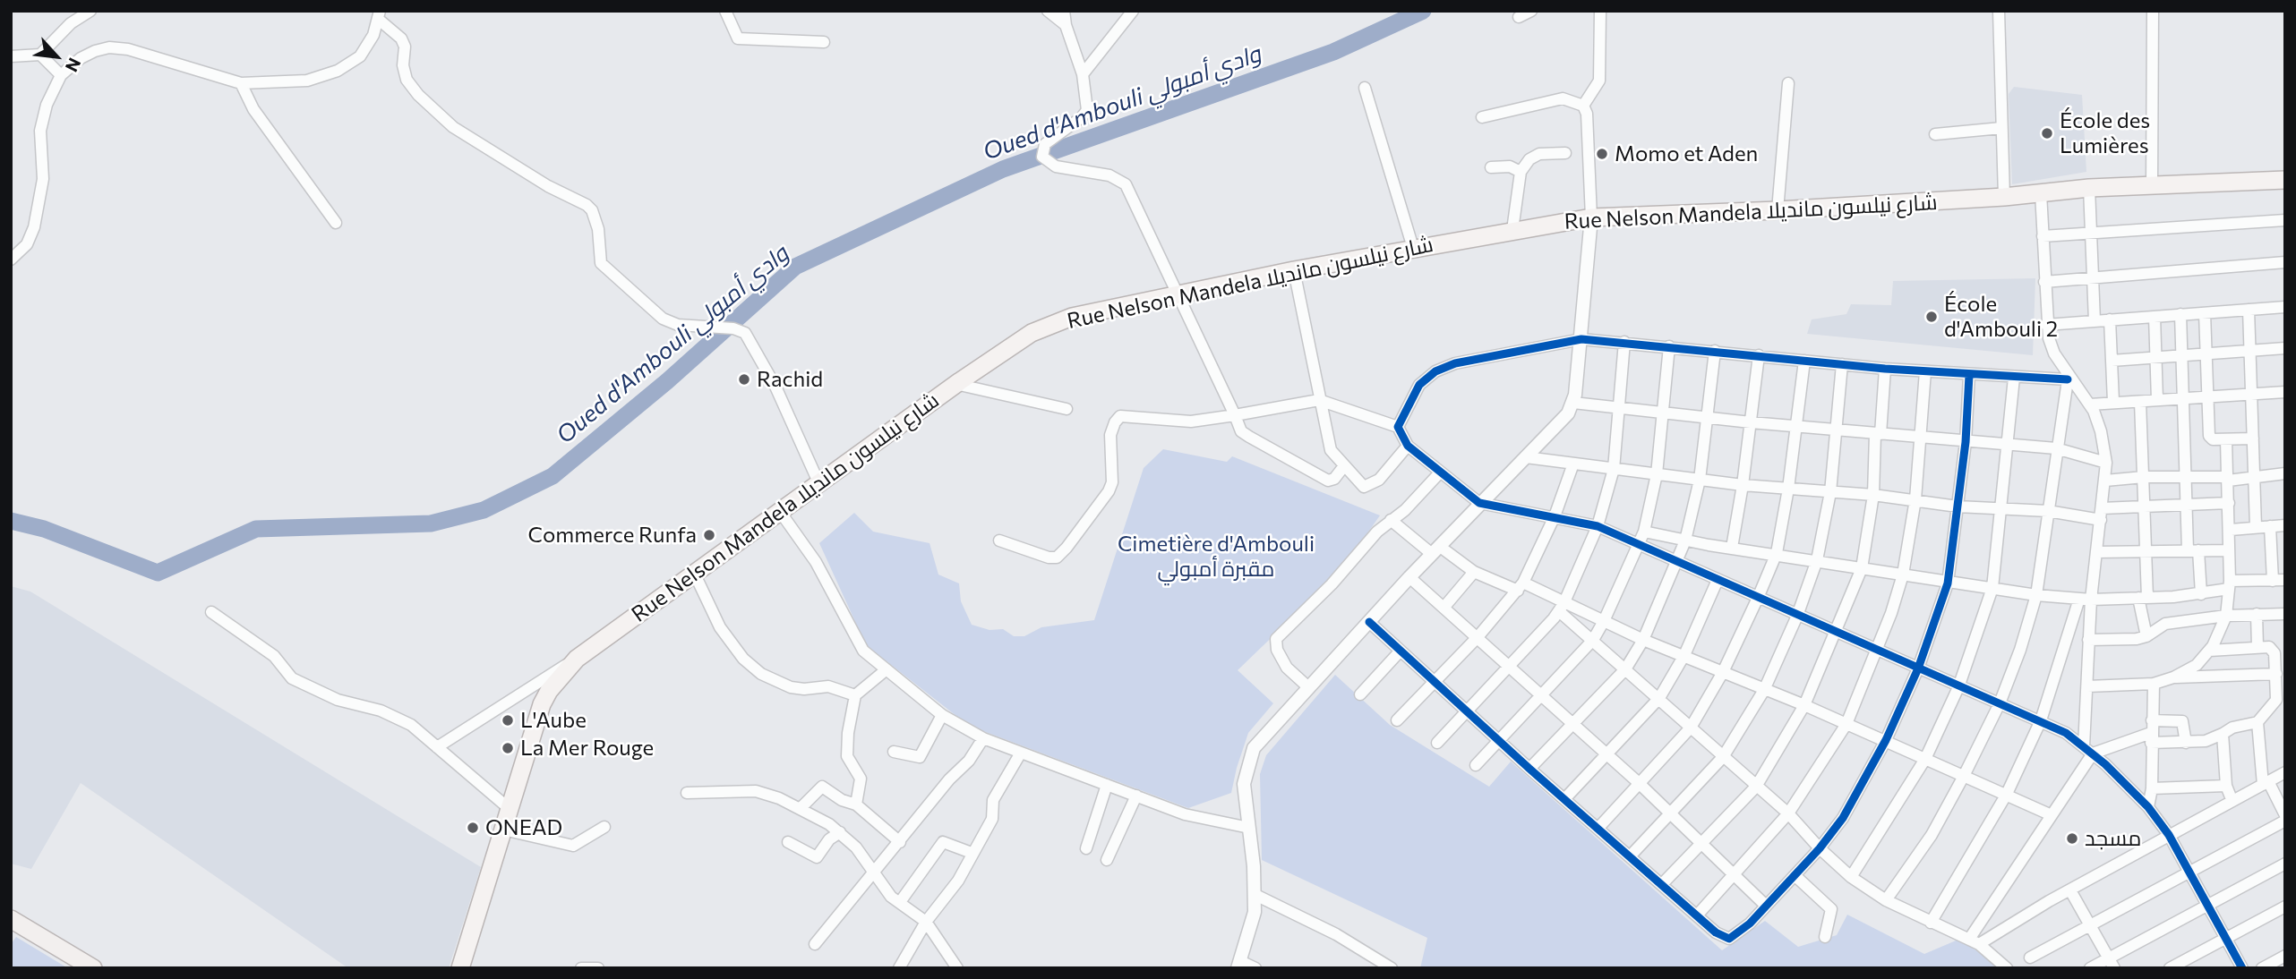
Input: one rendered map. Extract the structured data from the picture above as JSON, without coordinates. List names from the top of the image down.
{
  "streets": {
    "main road": ["Rue Nelson Mandela شارع نيلسون مانديلا"]
  },
  "water": ["Oued d'Ambouli وادي أمبولي"],
  "parks": ["Cimetière d'Ambouli مقبرة أمبولي"],
  "places": [
    "École des Lumières",
    "Momo et Aden",
    "École d'Ambouli 2",
    "Rachid",
    "Commerce Runfa",
    "L'Aube",
    "La Mer Rouge",
    "ONEAD",
    "مسجد"
  ],
  "north": "bottom right"
}
